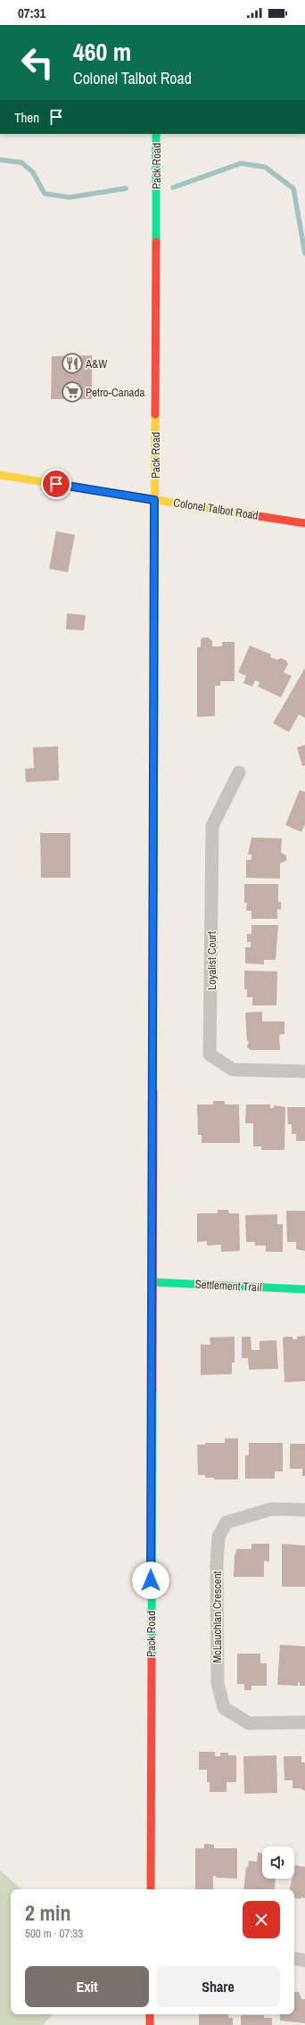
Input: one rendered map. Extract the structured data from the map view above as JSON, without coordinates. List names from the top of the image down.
{
  "streets": {
    "street": [
      "Pack Road",
      "Colonel Talbot Road",
      "Loyalist Court",
      "Settlement Trail",
      "McLauchlan Crescent"
    ]
  },
  "crossings": [
    ["Pack Road", "Colonel Talbot Road"],
    ["Pack Road", "Settlement Trail"]
  ],
  "places": {
    "restaurant": ["A&W"],
    "supermarket": ["Petro-Canada"]
  },
  "page": {
    "status": "07:31",
    "turn": ["460 m", "Colonel Talbot Road"],
    "then": "Then",
    "heading": ["2 min", "500 m · 07:33"],
    "buttons": ["Exit", "Share"]
  }
}
